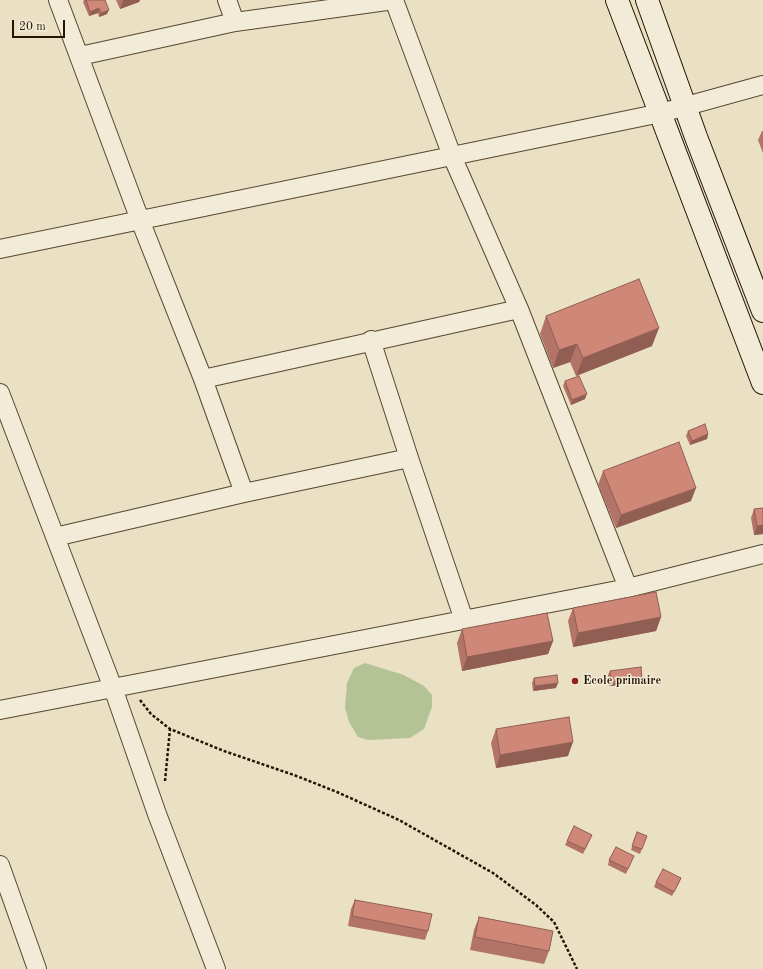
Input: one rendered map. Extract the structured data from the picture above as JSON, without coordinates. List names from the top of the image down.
{
  "places": ["Ecole primaire"],
  "scale_bar": "20 m"
}
